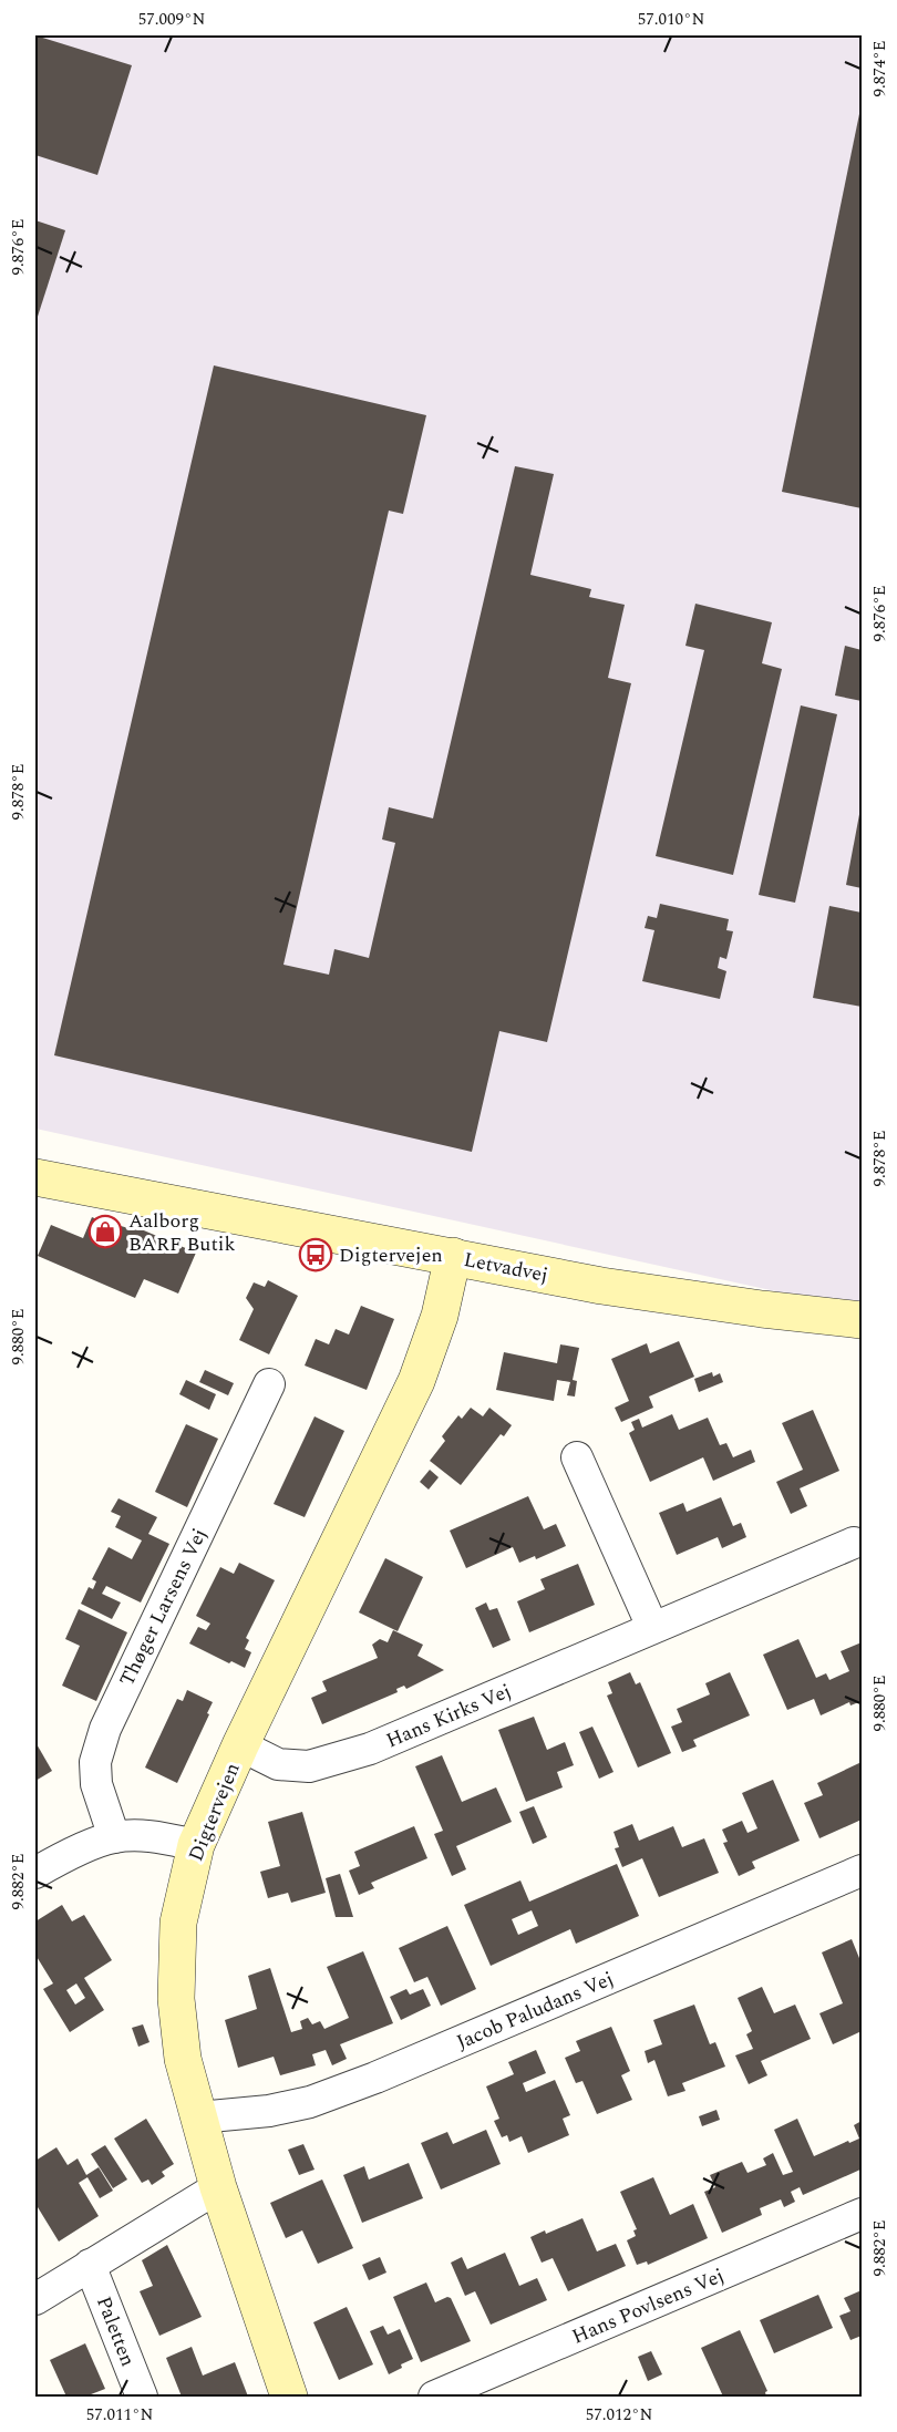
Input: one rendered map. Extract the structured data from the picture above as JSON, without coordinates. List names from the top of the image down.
{
  "streets": {
    "street": [
      "Letvadvej",
      "Thøger Larsens Vej",
      "Hans Kirks Vej",
      "Digtervejen",
      "Jacob Paludans Vej",
      "Hans Povlsens Vej",
      "Paletten"
    ]
  },
  "crossings": [
    ["Letvadvej", "Digtervejen"],
    ["Hans Kirks Vej", "Digtervejen"],
    ["Digtervejen", "Jacob Paludans Vej"]
  ],
  "places": {
    "shop": ["Aalborg BARF Butik"],
    "bus stop": ["Digtervejen"]
  },
  "coordinates": [
    "57.009°N",
    "57.010°N",
    "9.874°E",
    "9.876°E",
    "9.878°E",
    "9.880°E",
    "9.882°E",
    "57.011°N",
    "57.012°N"
  ]
}
